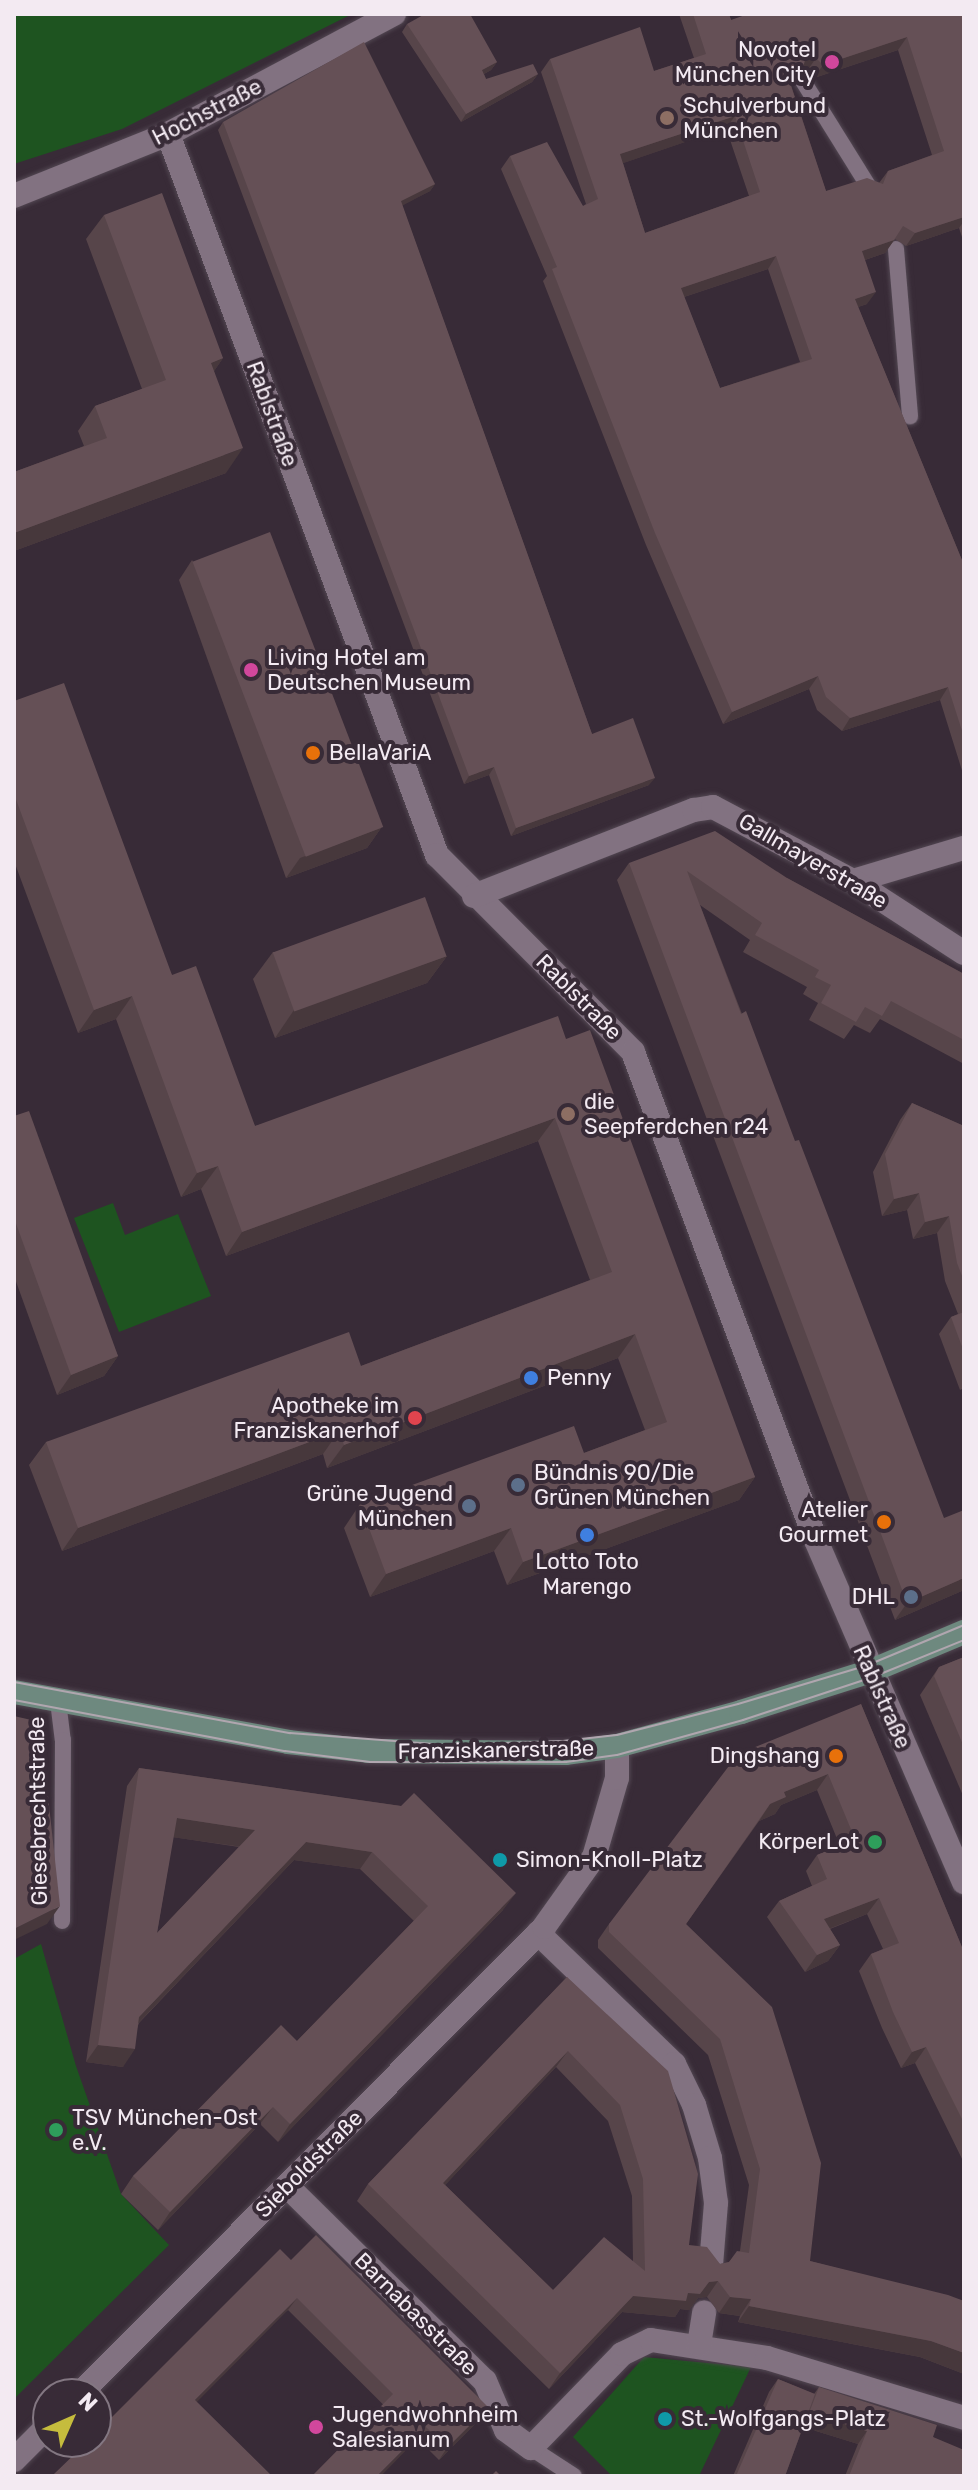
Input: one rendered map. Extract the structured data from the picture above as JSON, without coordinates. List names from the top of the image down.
{
  "streets": {
    "main road": ["Franziskanerstraße"],
    "street": [
      "Hochstraße",
      "Rablstraße",
      "Gallmayerstraße",
      "Sieboldstraße",
      "Barnabasstraße"
    ],
    "lane": ["Giesebrechtstraße"]
  },
  "crossings": [
    ["Hochstraße", "Rablstraße"],
    ["Rablstraße", "Gallmayerstraße"],
    ["Rablstraße", "Franziskanerstraße"],
    ["Franziskanerstraße", "Giesebrechtstraße"],
    ["Sieboldstraße", "Barnabasstraße"]
  ],
  "places": [
    "Novotel München City",
    "Schulverbund München",
    "Living Hotel am Deutschen Museum",
    "BellaVariA",
    "die Seepferdchen r24",
    "Penny",
    "Apotheke im Franziskanerhof",
    "Bündnis 90/Die Grünen München",
    "Grüne Jugend München",
    "Atelier Gourmet",
    "Lotto Toto Marengo",
    "DHL",
    "Dingshang",
    "KörperLot",
    "Simon-Knoll-Platz",
    "TSV München-Ost e.V.",
    "St.-Wolfgangs-Platz",
    "Jugendwohnheim Salesianum"
  ],
  "north": "top right"
}
